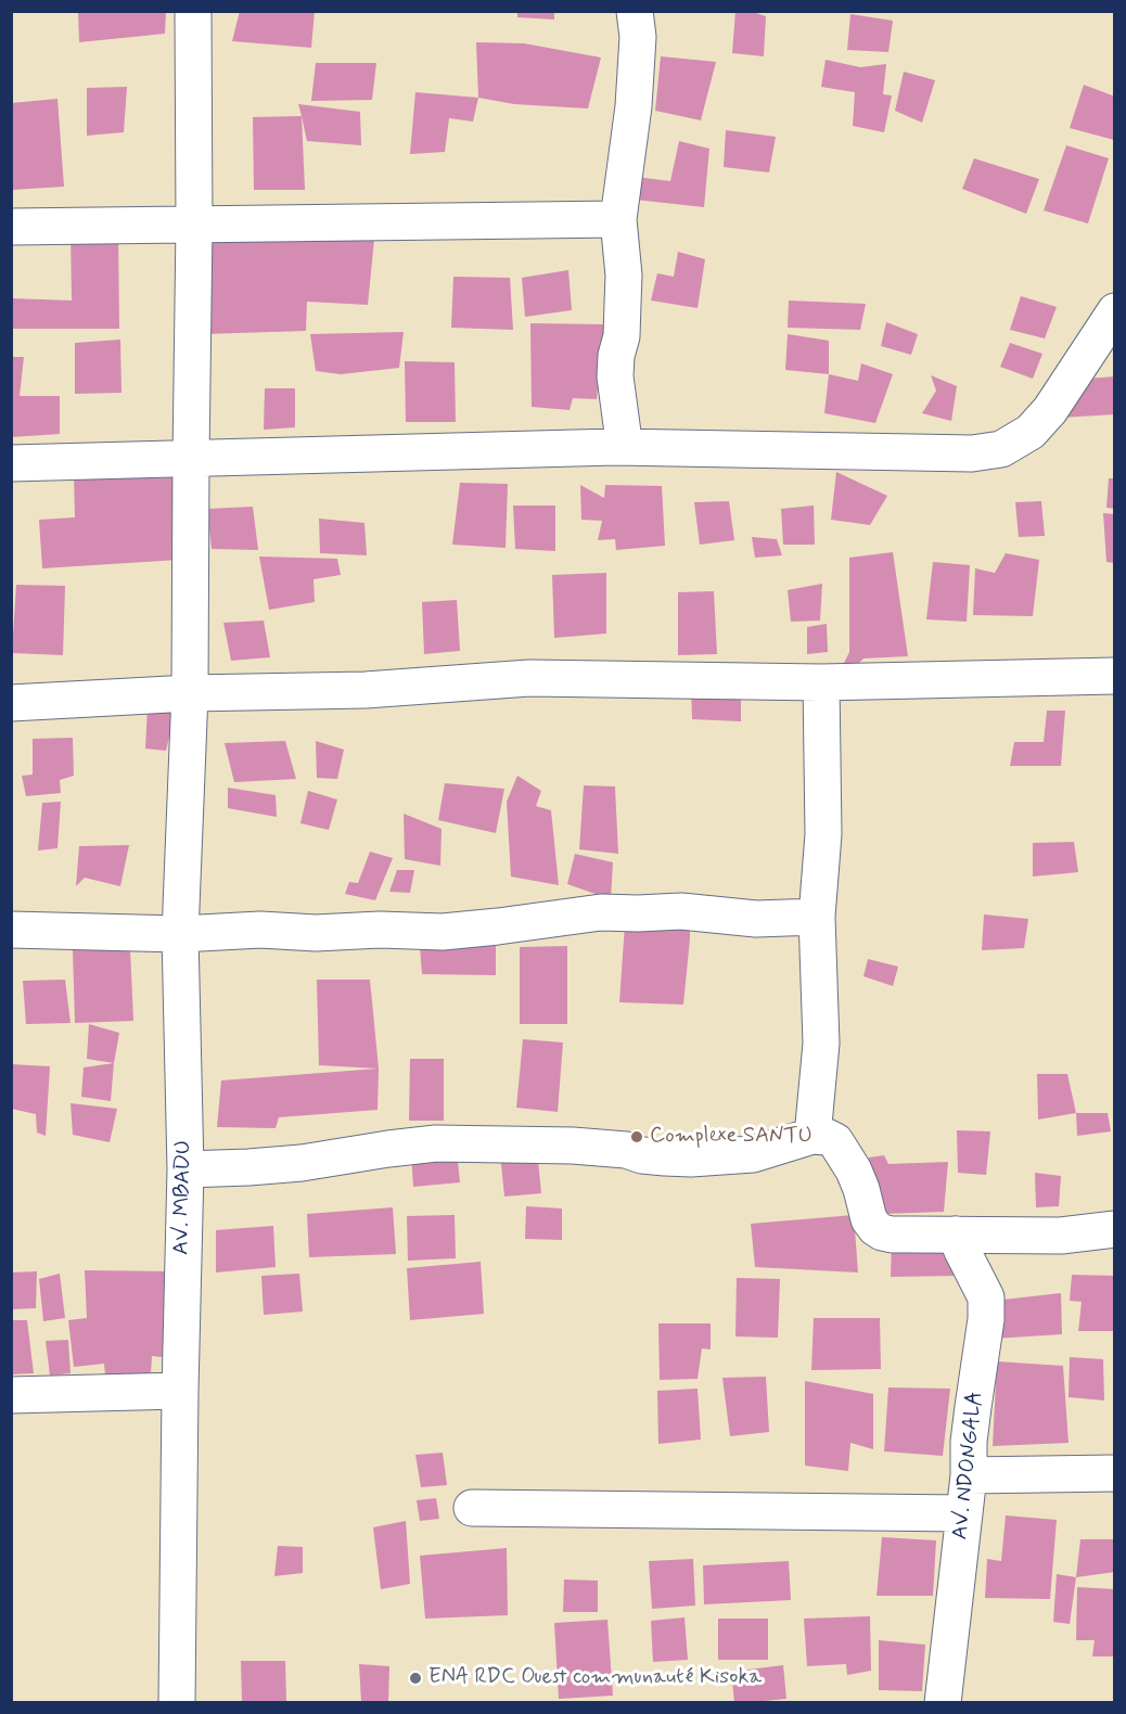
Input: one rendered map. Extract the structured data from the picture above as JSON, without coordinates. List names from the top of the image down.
{
  "streets": {
    "street": ["AV. MBADU", "AV. NDONGALA"]
  },
  "places": ["Complexe SANTU", "ENA RDC Ouest communauté Kisoka"]
}
